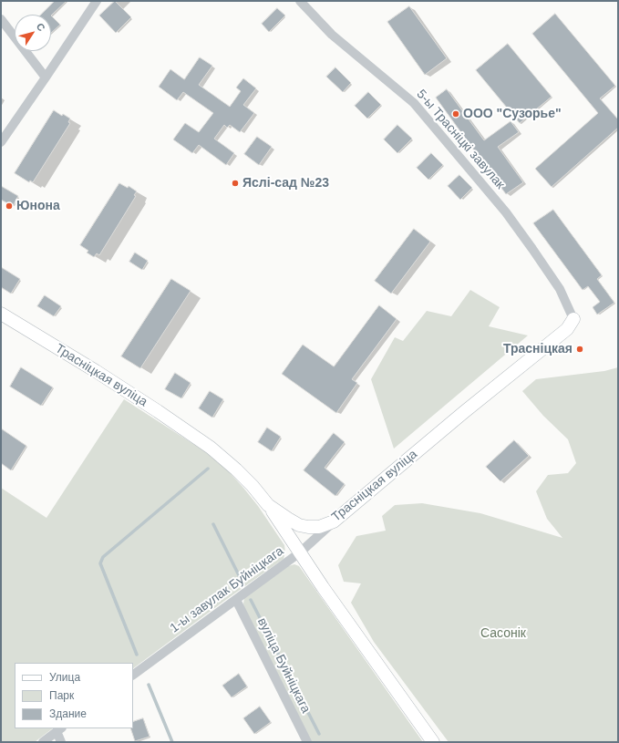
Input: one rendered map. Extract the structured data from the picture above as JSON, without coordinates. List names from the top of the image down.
{
  "streets": {
    "street": [
      "5-ы Трасніцкі завулак",
      "Трасніцкая вуліца",
      "1-ы завулак Буйніцкага",
      "вуліца Буйніцкага"
    ]
  },
  "crossings": [
    ["5-ы Трасніцкі завулак", "Трасніцкая вуліца"],
    ["Трасніцкая вуліца", "1-ы завулак Буйніцкага"],
    ["1-ы завулак Буйніцкага", "вуліца Буйніцкага"]
  ],
  "parks": ["Сасонік"],
  "places": [
    "ООО \"Сузорье\"",
    "Яслі-сад №23",
    "Юнона",
    "Трасніцкая"
  ],
  "legend": ["Улица", "Парк", "Здание"],
  "north": "top right"
}
